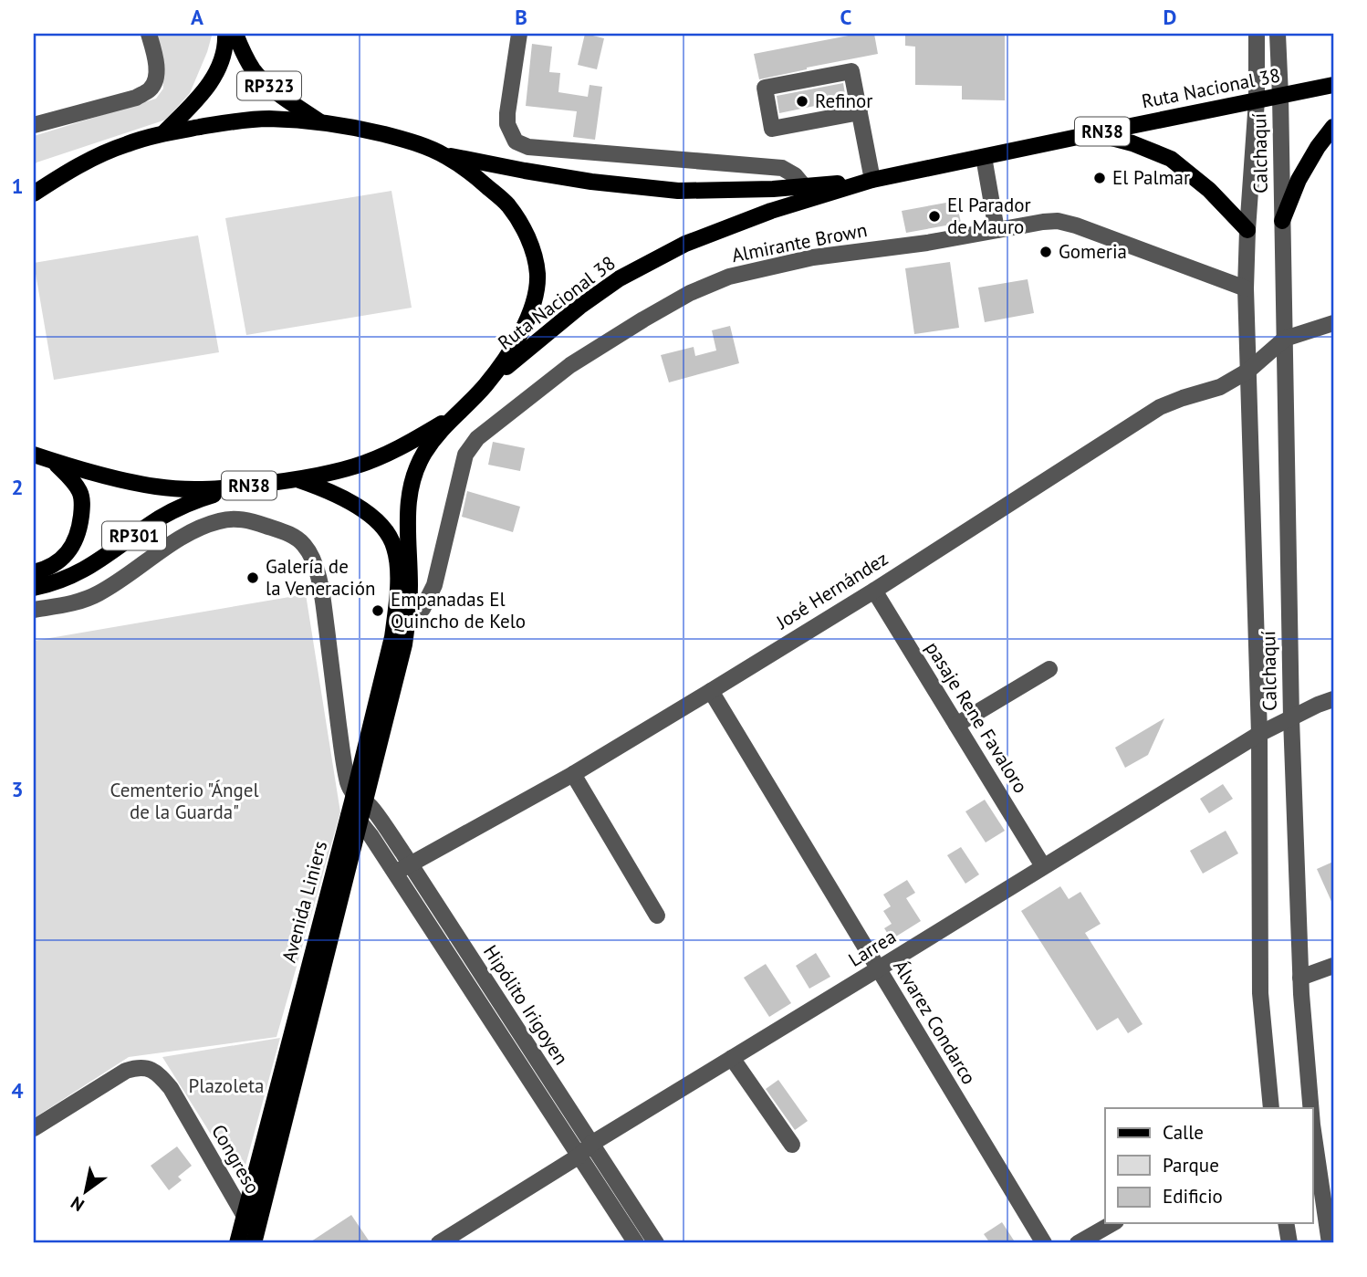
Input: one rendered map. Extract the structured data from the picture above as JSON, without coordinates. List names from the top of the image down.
{
  "streets": {
    "main road": [
      "RP323",
      "Ruta Nacional 38",
      "RN38",
      "RP301",
      "Avenida Liniers"
    ],
    "street": [
      "Calchaquí",
      "Almirante Brown",
      "José Hernández",
      "pasaje Rene Favaloro",
      "Larrea",
      "Hipólito Irigoyen",
      "Álvarez Condarco",
      "Congreso"
    ]
  },
  "crossings": [
    ["RP323", "RN38"],
    ["Ruta Nacional 38", "RN38"],
    ["Ruta Nacional 38", "Calchaquí"],
    ["RN38", "RP301"],
    ["Calchaquí", "Almirante Brown"],
    ["Calchaquí", "José Hernández"],
    ["Calchaquí", "Larrea"],
    ["Almirante Brown", "Avenida Liniers"],
    ["José Hernández", "pasaje Rene Favaloro"],
    ["José Hernández", "Hipólito Irigoyen"],
    ["José Hernández", "Álvarez Condarco"],
    ["pasaje Rene Favaloro", "Larrea"],
    ["Avenida Liniers", "Hipólito Irigoyen"],
    ["Avenida Liniers", "Congreso"],
    ["Larrea", "Hipólito Irigoyen"],
    ["Larrea", "Álvarez Condarco"]
  ],
  "parks": ["Cementerio \"Ángel de la Guarda\"", "Plazoleta"],
  "places": [
    "Refinor",
    "El Palmar",
    "El Parador de Mauro",
    "Gomeria",
    "Galería de la Veneración",
    "Empanadas El Quincho de Kelo"
  ],
  "legend": ["Calle", "Parque", "Edificio"],
  "north": "bottom left",
  "grid": {
    "columns": [
      "A",
      "B",
      "C",
      "D"
    ],
    "rows": [
      "1",
      "2",
      "3",
      "4"
    ]
  }
}
